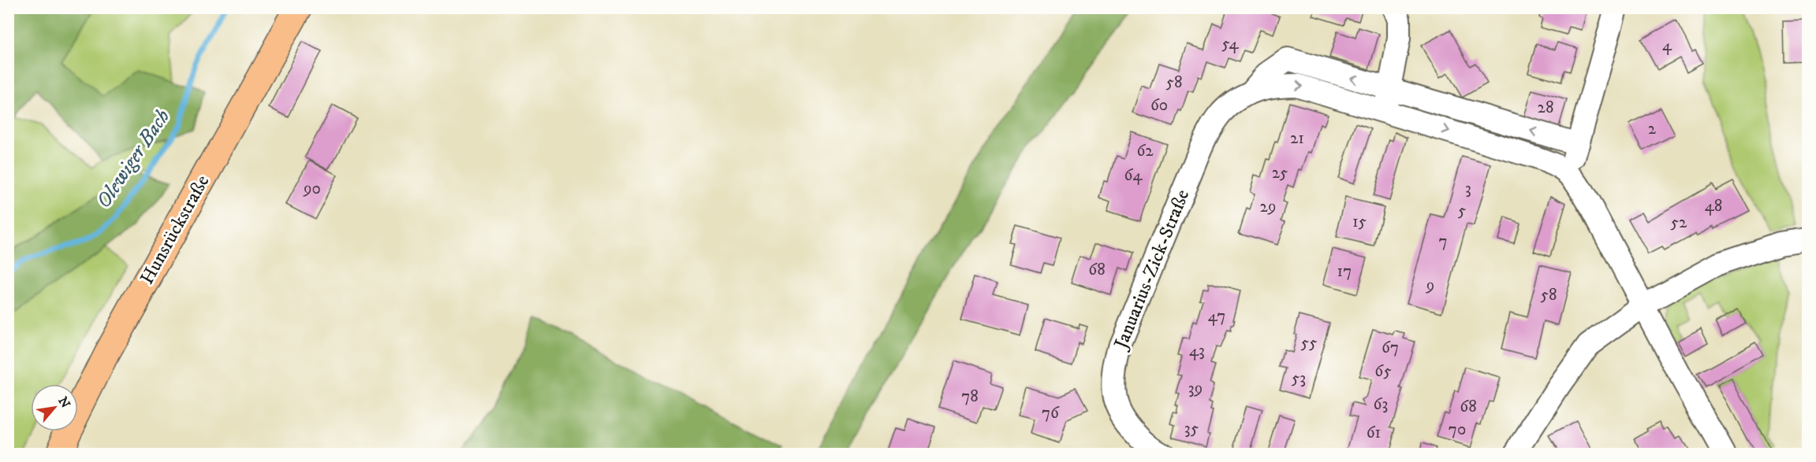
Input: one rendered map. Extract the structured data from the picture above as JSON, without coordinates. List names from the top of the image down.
{
  "streets": {
    "main road": ["Hunsrückstraße"],
    "street": ["Januarius-Zick-Straße"]
  },
  "water": ["Olewiger Bach"],
  "house_numbers": [
    "54",
    "4",
    "58",
    "60",
    "28",
    "2",
    "21",
    "62",
    "25",
    "64",
    "90",
    "3",
    "48",
    "29",
    "5",
    "15",
    "52",
    "7",
    "68",
    "17",
    "9",
    "58",
    "47",
    "55",
    "67",
    "43",
    "65",
    "53",
    "39",
    "78",
    "63",
    "68",
    "76",
    "35",
    "70",
    "61"
  ],
  "north": "top right"
}
